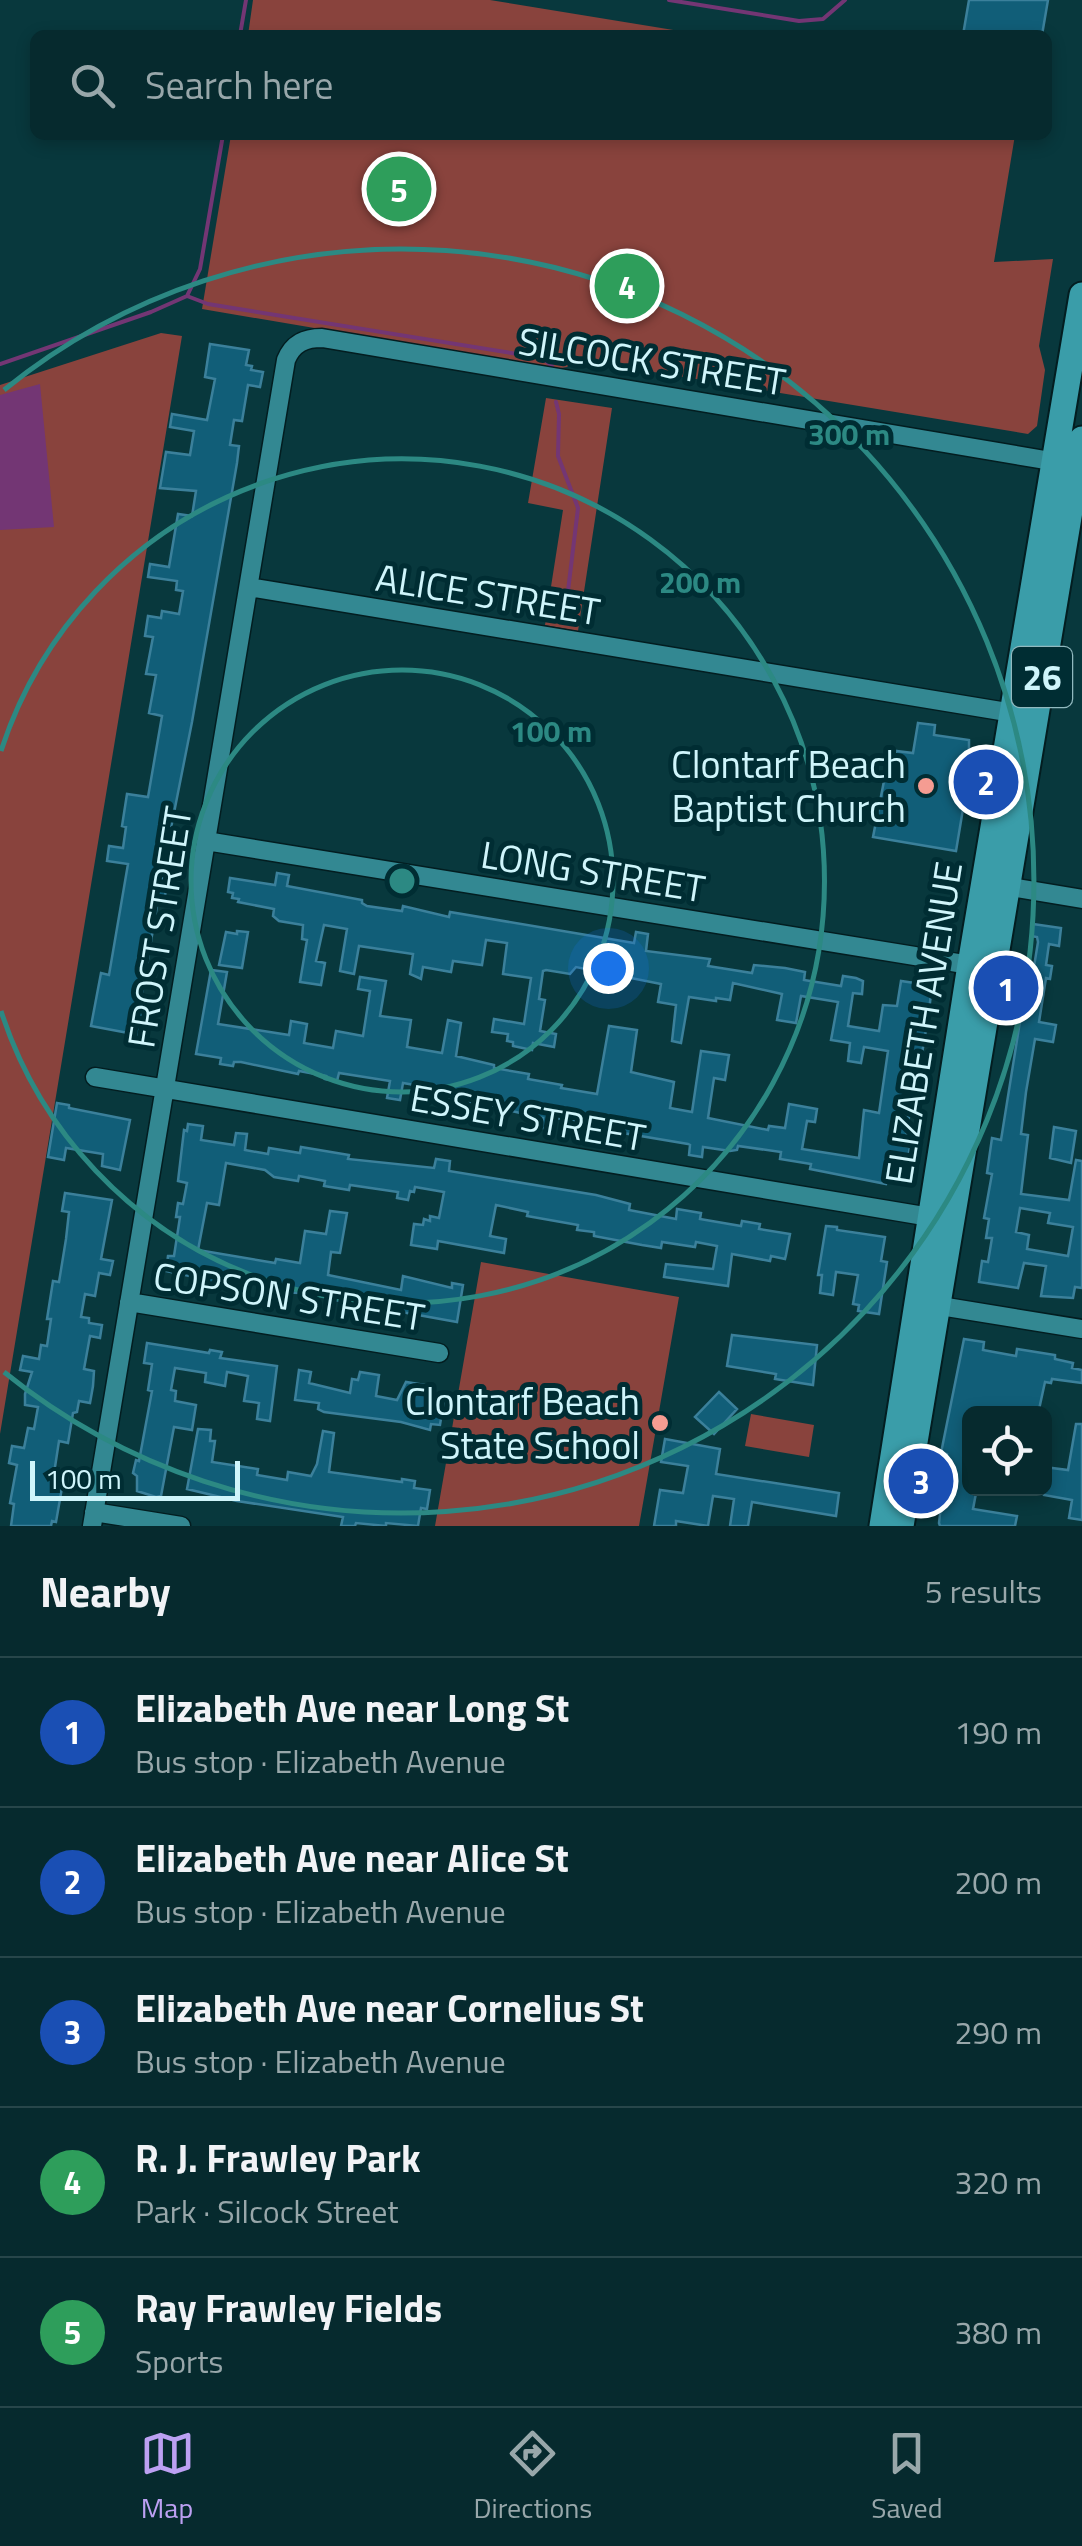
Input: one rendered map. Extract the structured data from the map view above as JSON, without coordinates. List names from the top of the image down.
{
  "streets": {
    "highway": ["26", "ELIZABETH AVENUE"],
    "street": [
      "SILCOCK STREET",
      "ALICE STREET",
      "LONG STREET",
      "FROST STREET",
      "ESSEY STREET",
      "COPSON STREET"
    ]
  },
  "crossings": [
    ["SILCOCK STREET", "FROST STREET"],
    ["SILCOCK STREET", "ELIZABETH AVENUE"],
    ["ALICE STREET", "FROST STREET"],
    ["ALICE STREET", "ELIZABETH AVENUE"],
    ["LONG STREET", "FROST STREET"],
    ["LONG STREET", "ELIZABETH AVENUE"],
    ["FROST STREET", "ESSEY STREET"],
    ["FROST STREET", "COPSON STREET"],
    ["ELIZABETH AVENUE", "ESSEY STREET"]
  ],
  "places": ["Clontarf Beach Baptist Church", "Clontarf Beach State School"],
  "scale_bar": "100 m",
  "page": {
    "search": "Search here",
    "pins": [
      "5",
      "4",
      "2",
      "1",
      "3"
    ],
    "scale": "100 m",
    "heading": ["Nearby", "5 results"],
    "list": [
      {
        "mark": "1",
        "name": "Elizabeth Ave near Long St",
        "note": "Bus stop · Elizabeth Avenue",
        "value": "190 m"
      },
      {
        "mark": "2",
        "name": "Elizabeth Ave near Alice St",
        "note": "Bus stop · Elizabeth Avenue",
        "value": "200 m"
      },
      {
        "mark": "3",
        "name": "Elizabeth Ave near Cornelius St",
        "note": "Bus stop · Elizabeth Avenue",
        "value": "290 m"
      },
      {
        "mark": "4",
        "name": "R. J. Frawley Park",
        "note": "Park · Silcock Street",
        "value": "320 m"
      },
      {
        "mark": "5",
        "name": "Ray Frawley Fields",
        "note": "Sports",
        "value": "380 m"
      }
    ],
    "nav": ["Map", "Directions", "Saved"]
  },
  "rings": ["300 m", "200 m", "100 m"]
}
